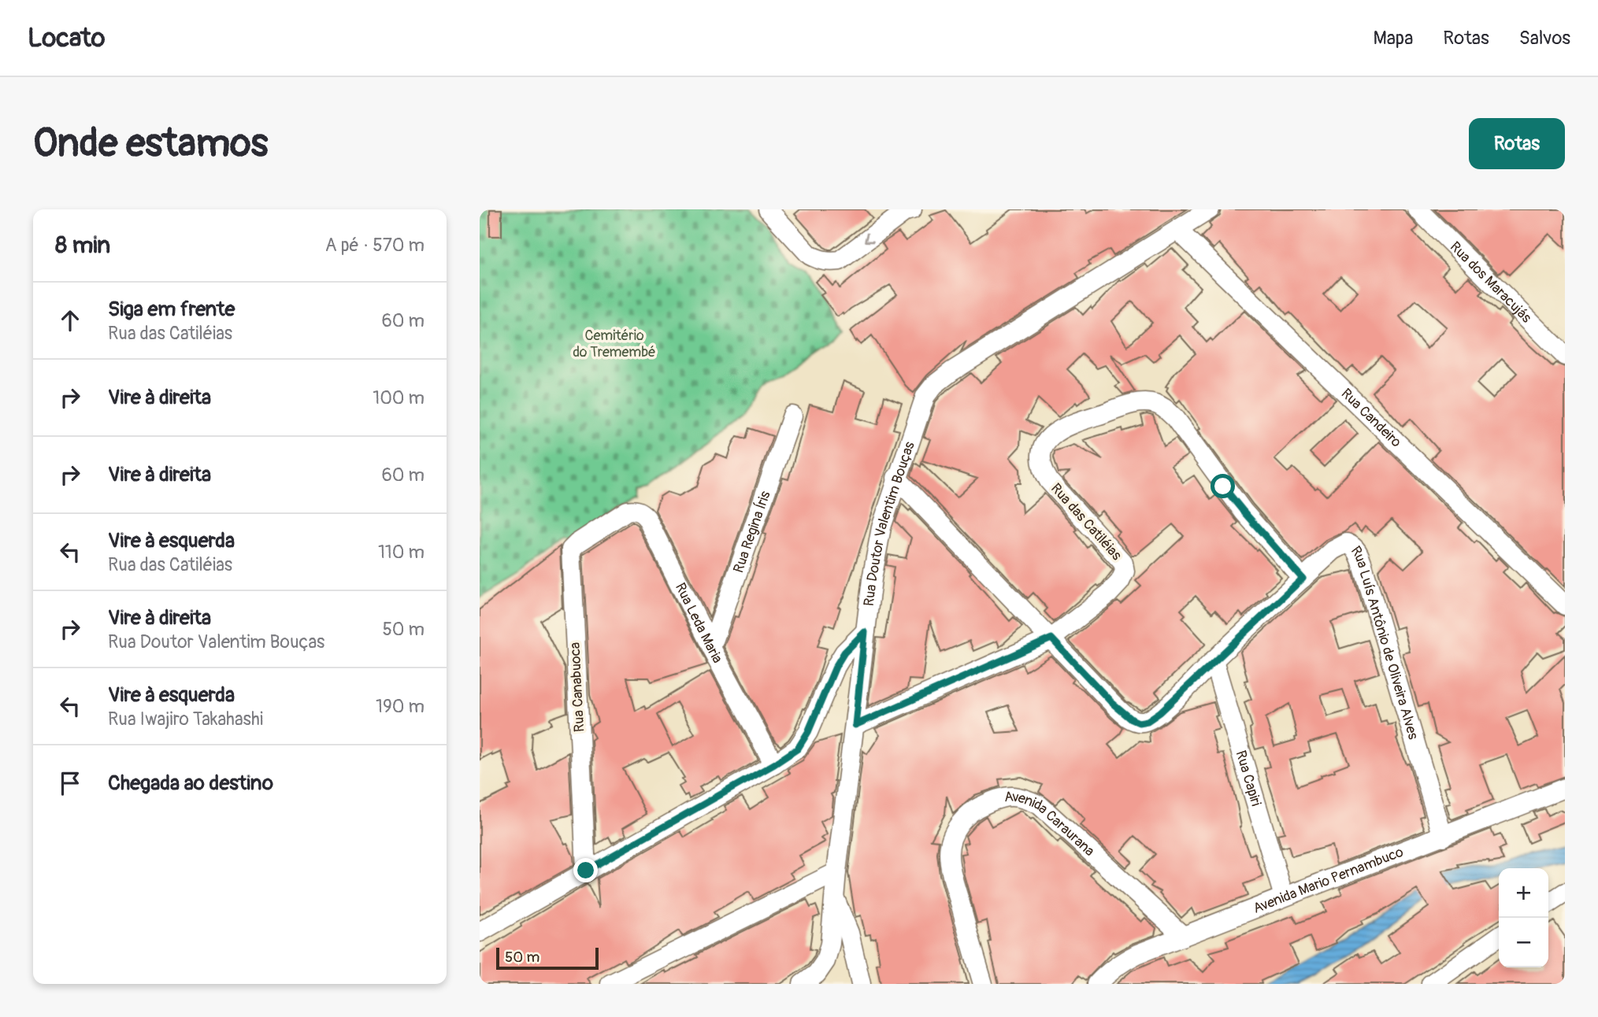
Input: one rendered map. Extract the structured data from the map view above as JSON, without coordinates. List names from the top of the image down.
{
  "streets": {
    "street": [
      "Rua dos Maracujás",
      "Rua Candeiro",
      "Rua das Catiléias",
      "Rua Doutor Valentim Bouças",
      "Rua Regina Íris",
      "Rua Leda Maria",
      "Rua Luís Antônio de Oliveira Alves",
      "Rua Canabuoca",
      "Rua Capiri",
      "Avenida Caraurana",
      "Avenida Mario Pernambuco"
    ]
  },
  "crossings": [
    ["Rua Candeiro", "Rua Doutor Valentim Bouças"],
    ["Rua das Catiléias", "Rua Doutor Valentim Bouças"],
    ["Rua das Catiléias", "Rua Luís Antônio de Oliveira Alves"],
    ["Rua Doutor Valentim Bouças", "Rua Luís Antônio de Oliveira Alves"],
    ["Rua Regina Íris", "Rua Leda Maria"],
    ["Rua Leda Maria", "Rua Canabuoca"],
    ["Rua Luís Antônio de Oliveira Alves", "Rua Capiri"],
    ["Rua Luís Antônio de Oliveira Alves", "Avenida Mario Pernambuco"],
    ["Rua Capiri", "Avenida Mario Pernambuco"],
    ["Avenida Caraurana", "Avenida Mario Pernambuco"]
  ],
  "parks": ["Cemitério do Tremembé"],
  "scale_bar": "50 m",
  "page": {
    "header": "Locato",
    "nav": ["Mapa", "Rotas", "Salvos"],
    "buttons": "Rotas",
    "title": "Onde estamos",
    "heading": ["8 min", "A pé · 570 m"],
    "list": [
      ["Siga em frente", "Rua das Catiléias", "60 m"],
      ["Vire à direita", "100 m"],
      ["Vire à direita", "60 m"],
      ["Vire à esquerda", "Rua das Catiléias", "110 m"],
      ["Vire à direita", "Rua Doutor Valentim Bouças", "50 m"],
      ["Vire à esquerda", "Rua Iwajiro Takahashi", "190 m"],
      "Chegada ao destino"
    ],
    "map_buttons": ["+", "−"],
    "scale": "50 m"
  }
}
